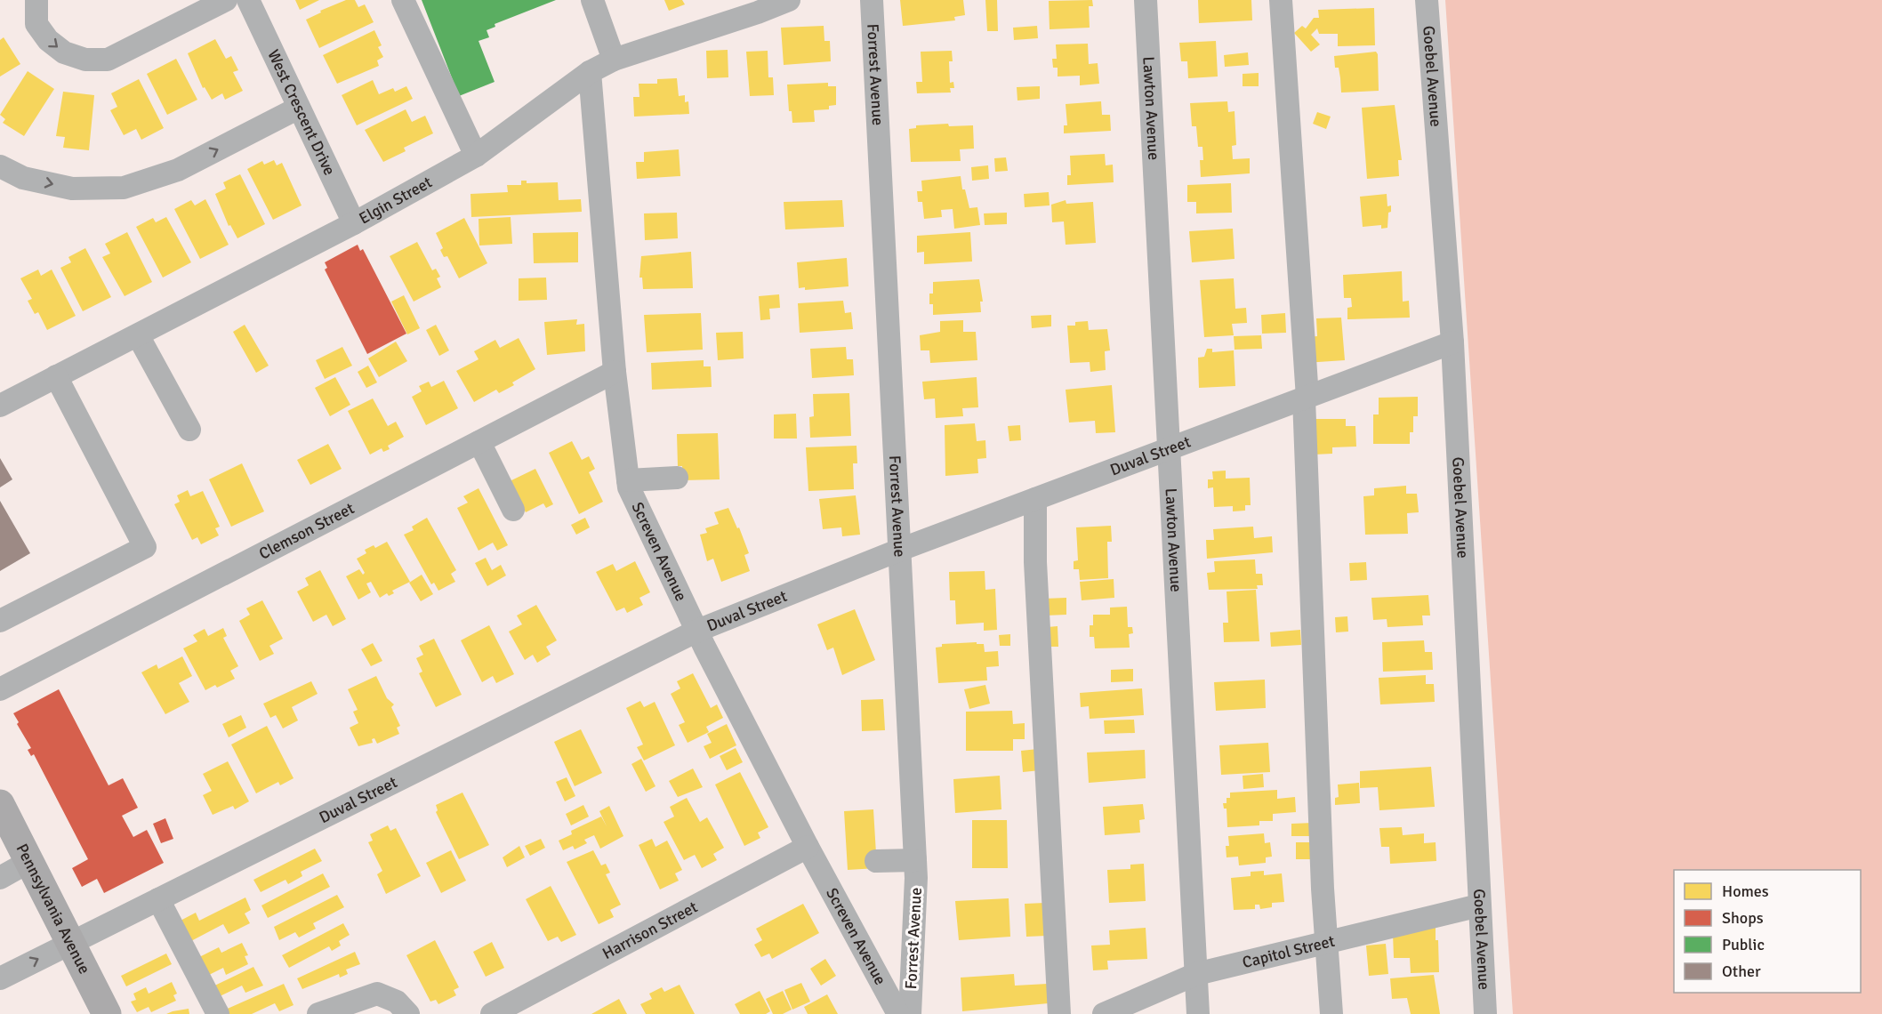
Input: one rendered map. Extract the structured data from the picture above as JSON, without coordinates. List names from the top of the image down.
{
  "streets": {
    "main road": ["Pennsylvania Avenue"],
    "street": [
      "Forrest Avenue",
      "Goebel Avenue",
      "Lawton Avenue",
      "West Crescent Drive",
      "Elgin Street",
      "Duval Street",
      "Clemson Street",
      "Screven Avenue",
      "Harrison Street",
      "Capitol Street"
    ]
  },
  "crossings": [
    ["Forrest Avenue", "Duval Street"],
    ["Goebel Avenue", "Duval Street"],
    ["Goebel Avenue", "Capitol Street"],
    ["Lawton Avenue", "Duval Street"],
    ["Lawton Avenue", "Capitol Street"],
    ["West Crescent Drive", "Elgin Street"],
    ["Elgin Street", "Screven Avenue"],
    ["Duval Street", "Screven Avenue"],
    ["Duval Street", "Pennsylvania Avenue"],
    ["Clemson Street", "Screven Avenue"],
    ["Screven Avenue", "Harrison Street"]
  ],
  "legend": [
    "Homes",
    "Shops",
    "Public",
    "Other"
  ]
}
